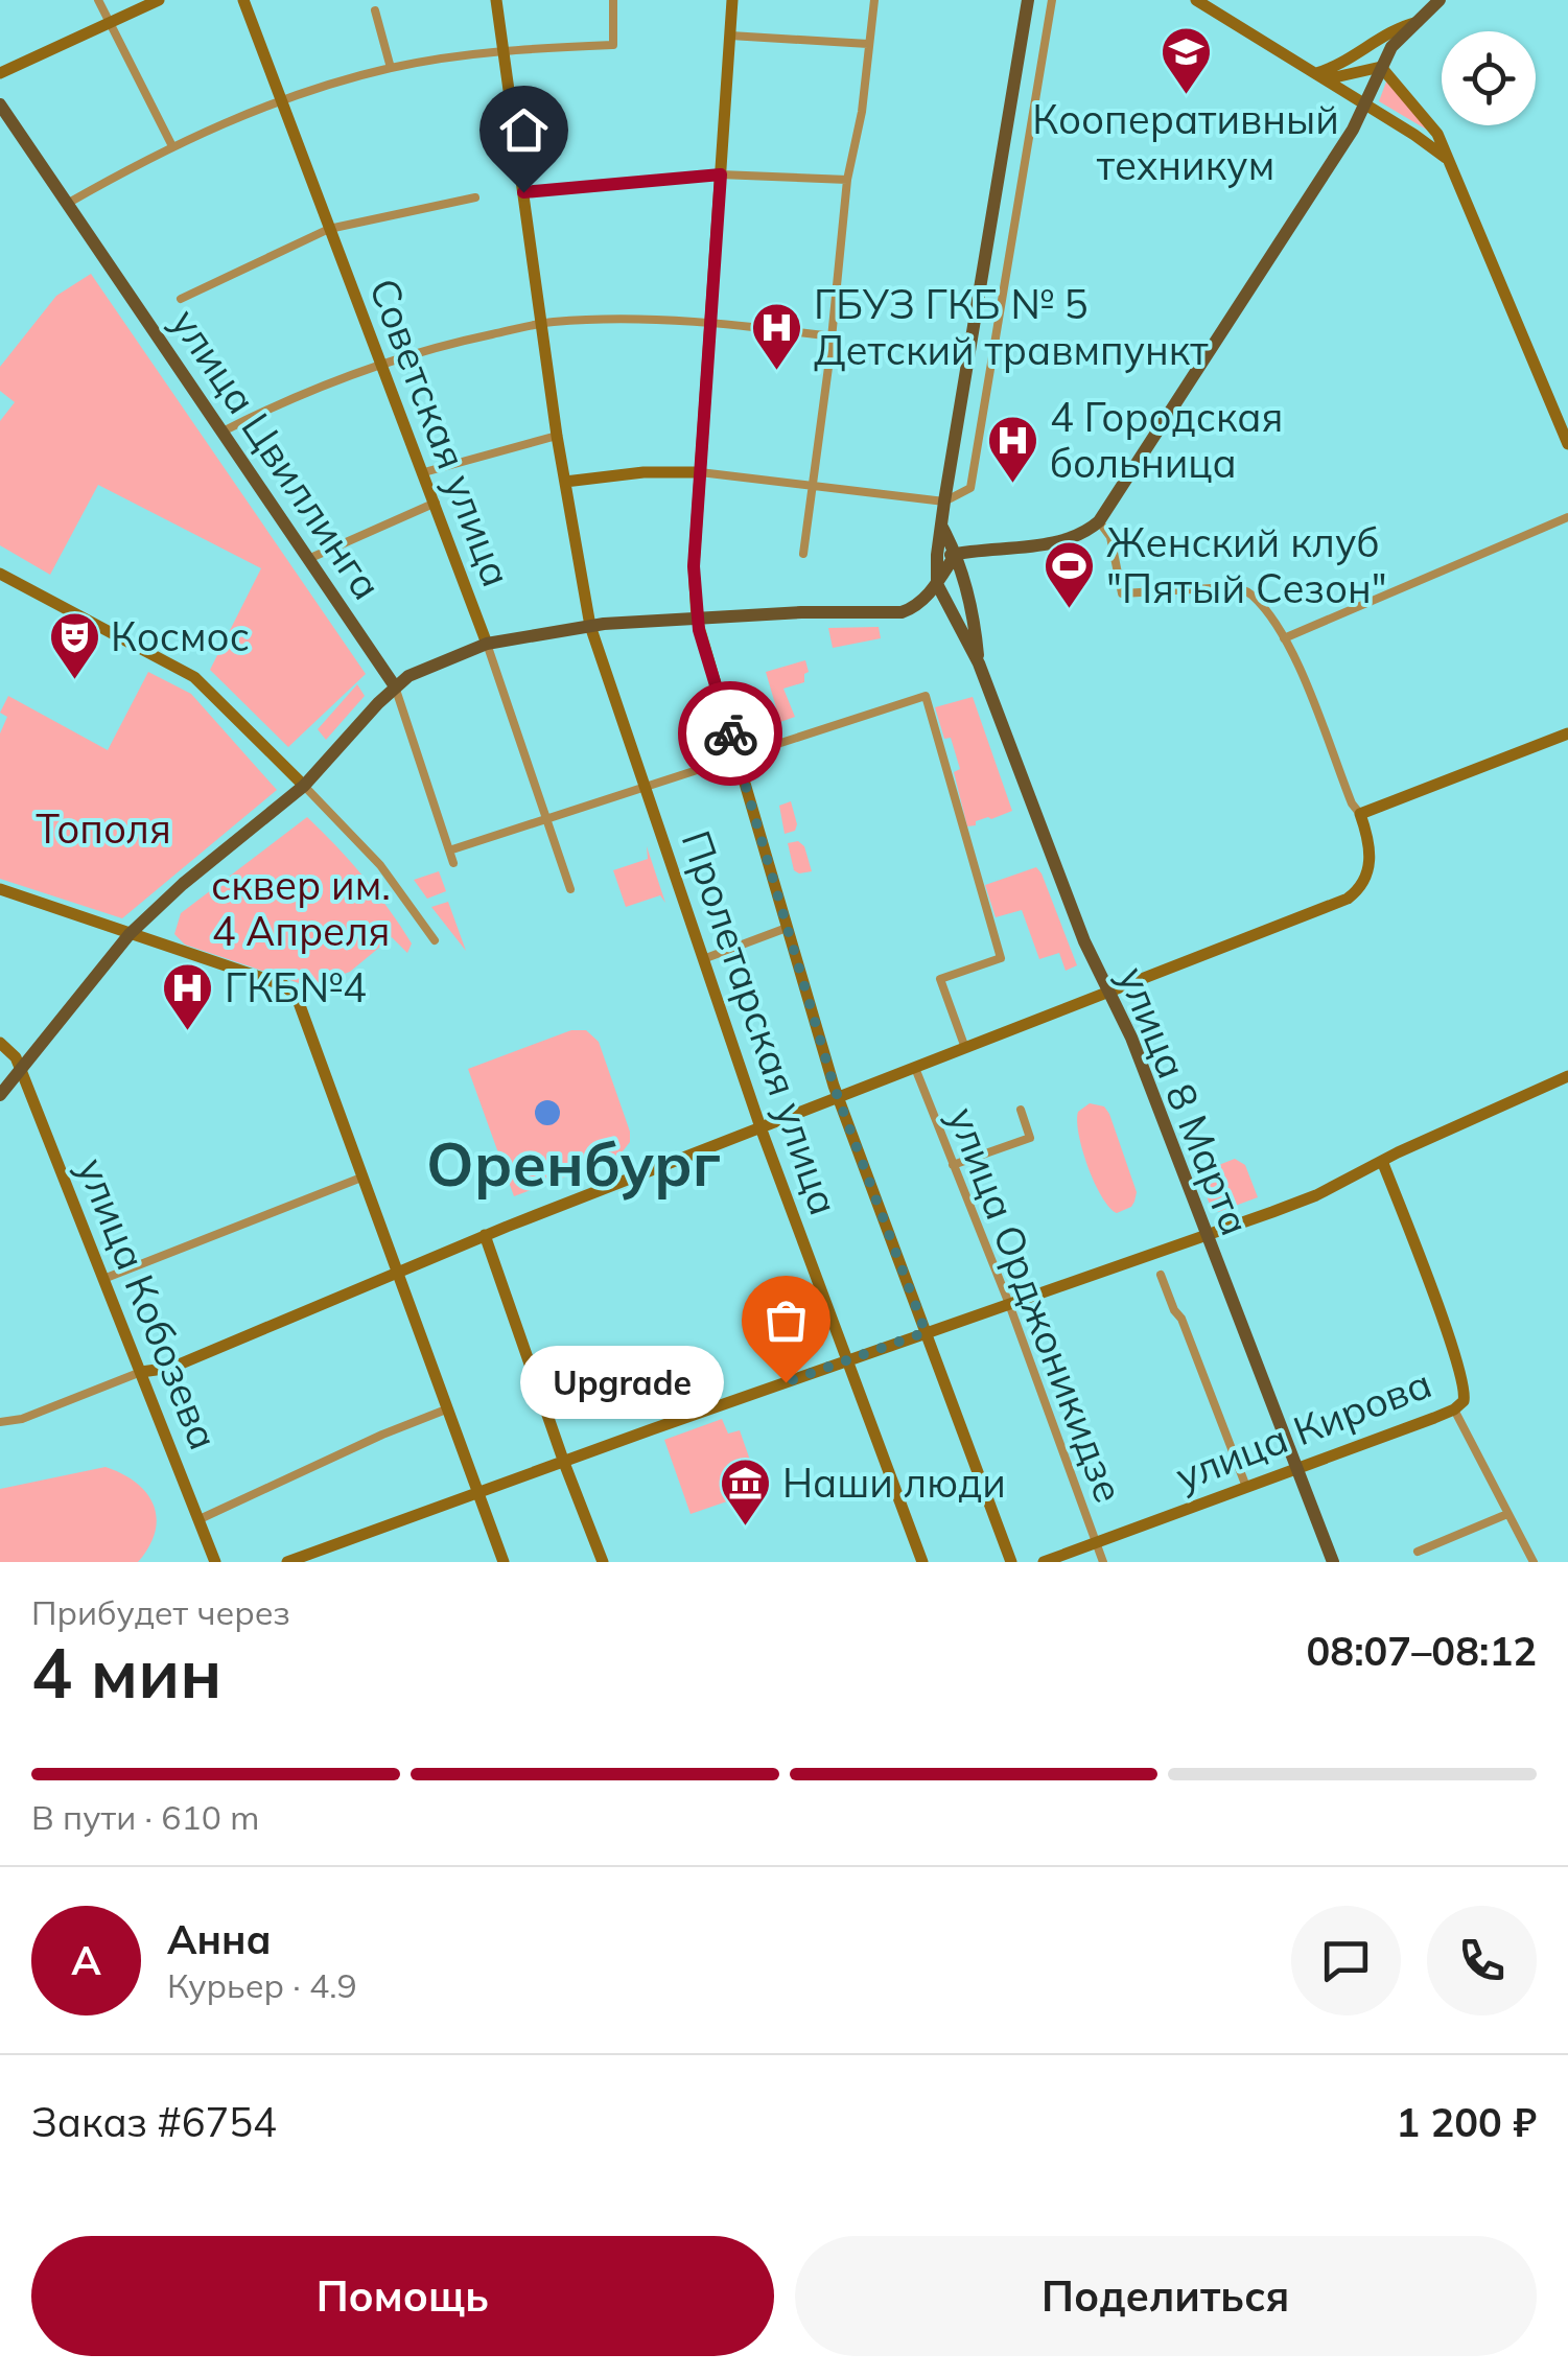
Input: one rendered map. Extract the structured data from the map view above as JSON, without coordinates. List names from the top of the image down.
{
  "streets": {
    "main road": [
      "Советская улица",
      "улица Цвиллинга",
      "Пролетарская улица",
      "улица 8 Марта",
      "улица Кобозева",
      "улица Кирова"
    ],
    "street": ["улица Орджоникидзе"]
  },
  "crossings": [
    ["улица 8 Марта", "улица Кирова"],
    ["улица Орджоникидзе", "улица Кирова"]
  ],
  "districts": ["Оренбург"],
  "parks": ["Тополя", "сквер им. 4 Апреля"],
  "places": {
    "school or university": ["Кооперативный техникум"],
    "hospital": ["ГБУЗ ГКБ № 5 Детский травмпункт", "4 Городская больница", "ГКБ№4"],
    "sports": ["Женский клуб \"Пятый Сезон\""],
    "theatre": ["Космос"],
    "other": ["Upgrade"],
    "museum": ["Наши люди"]
  },
  "page": {
    "bubble": "Upgrade",
    "heading": ["4 мин", "Прибудет через", "08:07–08:12"],
    "panel": [
      "Анна",
      "Курьер · 4.9",
      "Заказ #6754",
      "1 200 ₽"
    ],
    "bar": "В пути · 610 m",
    "round": "А",
    "buttons": ["Помощь", "Поделиться"]
  }
}
